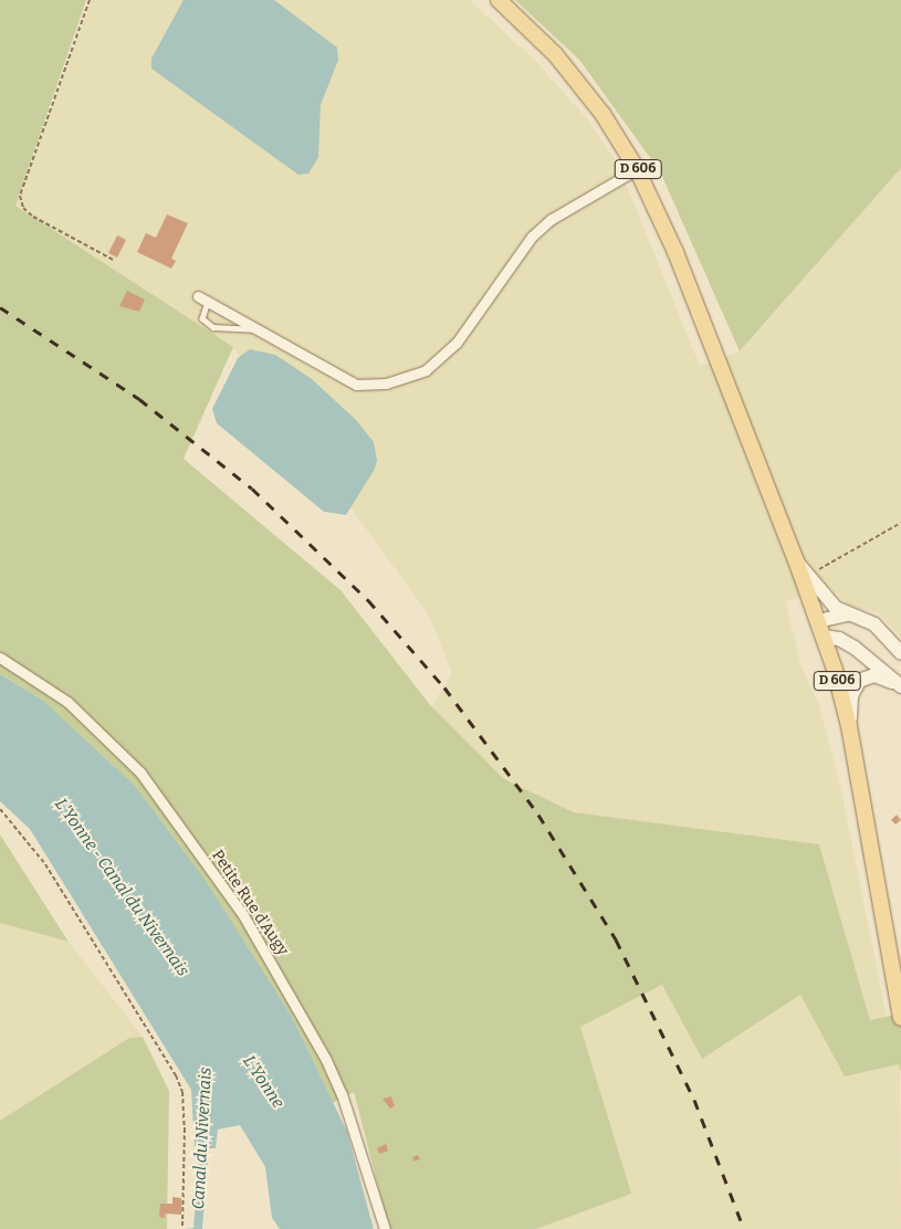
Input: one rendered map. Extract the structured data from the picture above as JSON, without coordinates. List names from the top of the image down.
{
  "streets": {
    "main road": ["D 606"],
    "street": ["Petite Rue d'Augy"]
  },
  "water": ["L'Yonne - Canal du Nivernais", "L'Yonne", "Canal du Nivernais"]
}
